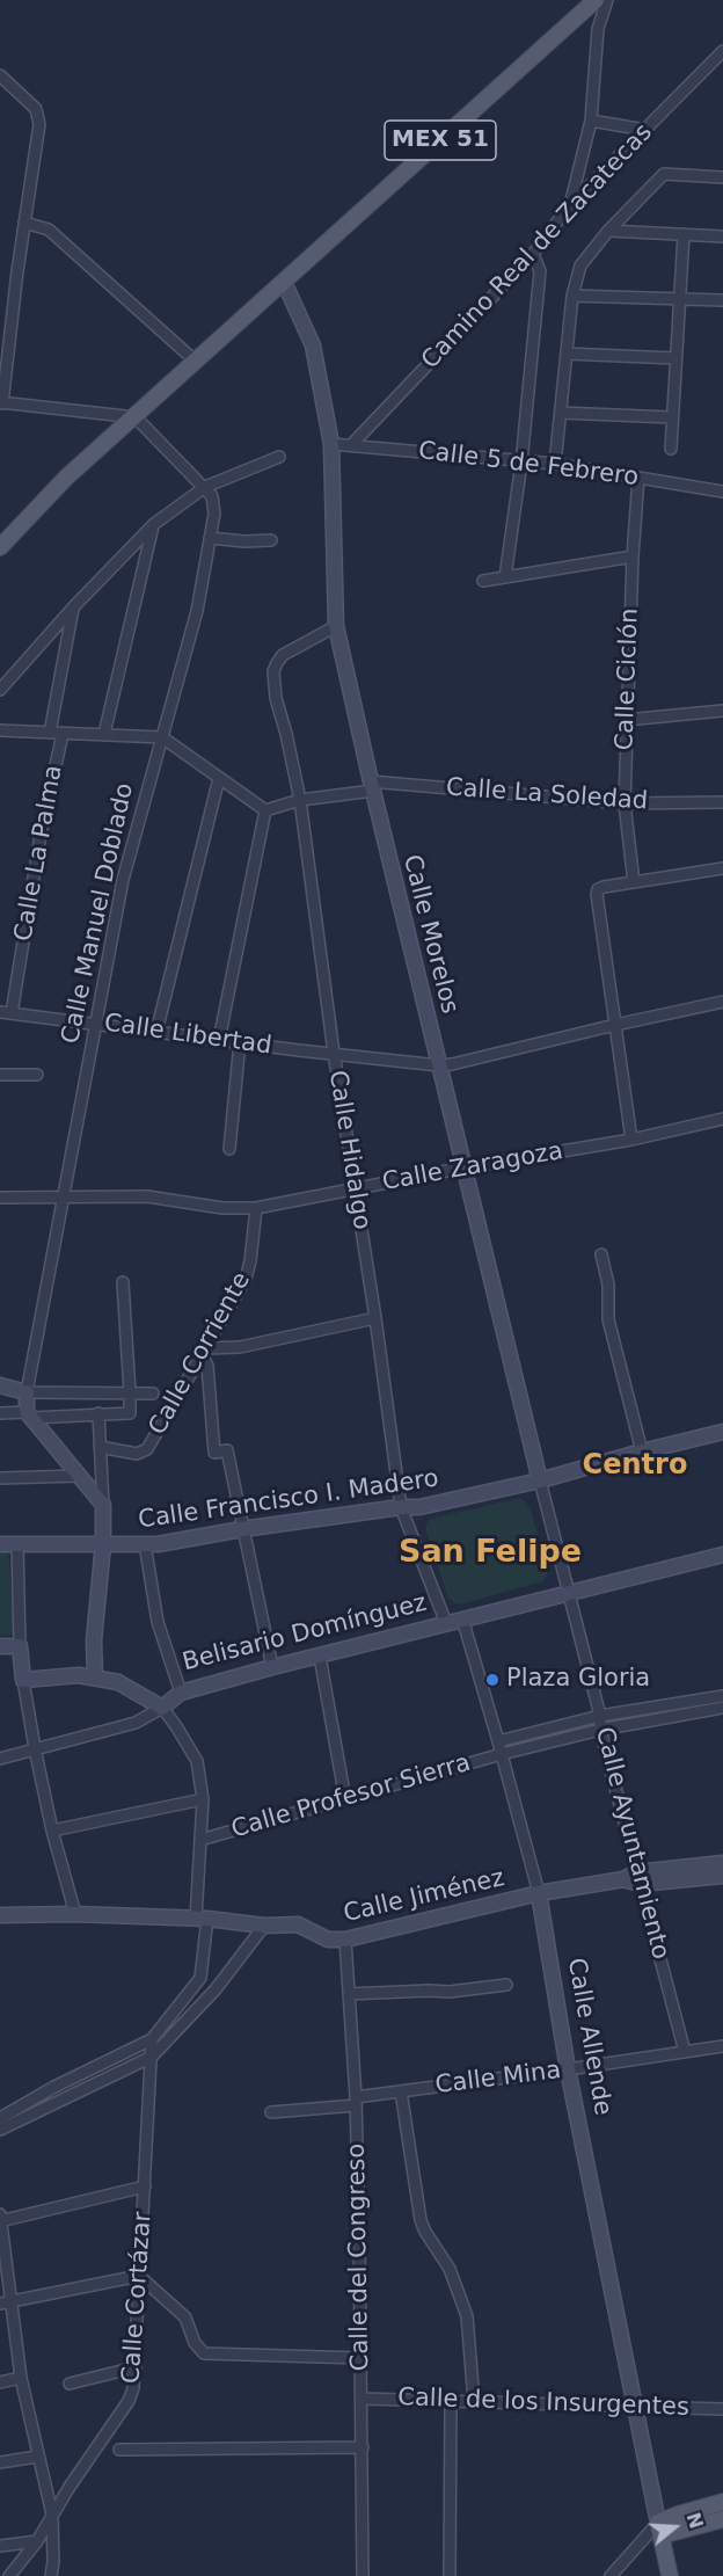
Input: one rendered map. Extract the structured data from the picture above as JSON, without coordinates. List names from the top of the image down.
{
  "streets": {
    "main road": ["MEX 51", "Calle Allende"],
    "street": [
      "Camino Real de Zacatecas",
      "Calle 5 de Febrero",
      "Calle Ciclón",
      "Calle La Soledad",
      "Calle La Palma",
      "Calle Manuel Doblado",
      "Calle Morelos",
      "Calle Libertad",
      "Calle Hidalgo",
      "Calle Zaragoza",
      "Calle Corriente",
      "Calle Francisco I. Madero",
      "Belisario Domínguez",
      "Calle Profesor Sierra",
      "Calle Ayuntamiento",
      "Calle Jiménez",
      "Calle Mina",
      "Calle del Congreso",
      "Calle Cortázar",
      "Calle de los Insurgentes"
    ]
  },
  "crossings": [
    ["MEX 51", "Calle Morelos"],
    ["Camino Real de Zacatecas", "Calle 5 de Febrero"],
    ["Calle 5 de Febrero", "Calle Ciclón"],
    ["Calle 5 de Febrero", "Calle Morelos"],
    ["Calle Ciclón", "Calle La Soledad"],
    ["Calle La Soledad", "Calle Morelos"],
    ["Calle La Soledad", "Calle Hidalgo"],
    ["Calle La Palma", "Calle Libertad"],
    ["Calle Manuel Doblado", "Calle Libertad"],
    ["Calle Manuel Doblado", "Calle Zaragoza"],
    ["Calle Morelos", "Calle Libertad"],
    ["Calle Morelos", "Calle Hidalgo"],
    ["Calle Morelos", "Calle Zaragoza"],
    ["Calle Morelos", "Calle Francisco I. Madero"],
    ["Calle Morelos", "Calle Ayuntamiento"],
    ["Calle Libertad", "Calle Hidalgo"],
    ["Calle Hidalgo", "Calle Zaragoza"],
    ["Calle Hidalgo", "Calle Francisco I. Madero"],
    ["Calle Hidalgo", "Belisario Domínguez"],
    ["Calle Zaragoza", "Calle Corriente"],
    ["Calle Francisco I. Madero", "Belisario Domínguez"],
    ["Belisario Domínguez", "Calle Allende"],
    ["Calle Profesor Sierra", "Calle Ayuntamiento"],
    ["Calle Profesor Sierra", "Calle Allende"],
    ["Calle Ayuntamiento", "Calle Jiménez"],
    ["Calle Ayuntamiento", "Calle Mina"],
    ["Calle Jiménez", "Calle Allende"],
    ["Calle Jiménez", "Calle del Congreso"],
    ["Calle Allende", "Calle Mina"],
    ["Calle Allende", "Calle de los Insurgentes"],
    ["Calle Mina", "Calle del Congreso"],
    ["Calle del Congreso", "Calle de los Insurgentes"]
  ],
  "districts": ["Centro", "San Felipe"],
  "places": ["Plaza Gloria"],
  "north": "right"
}
